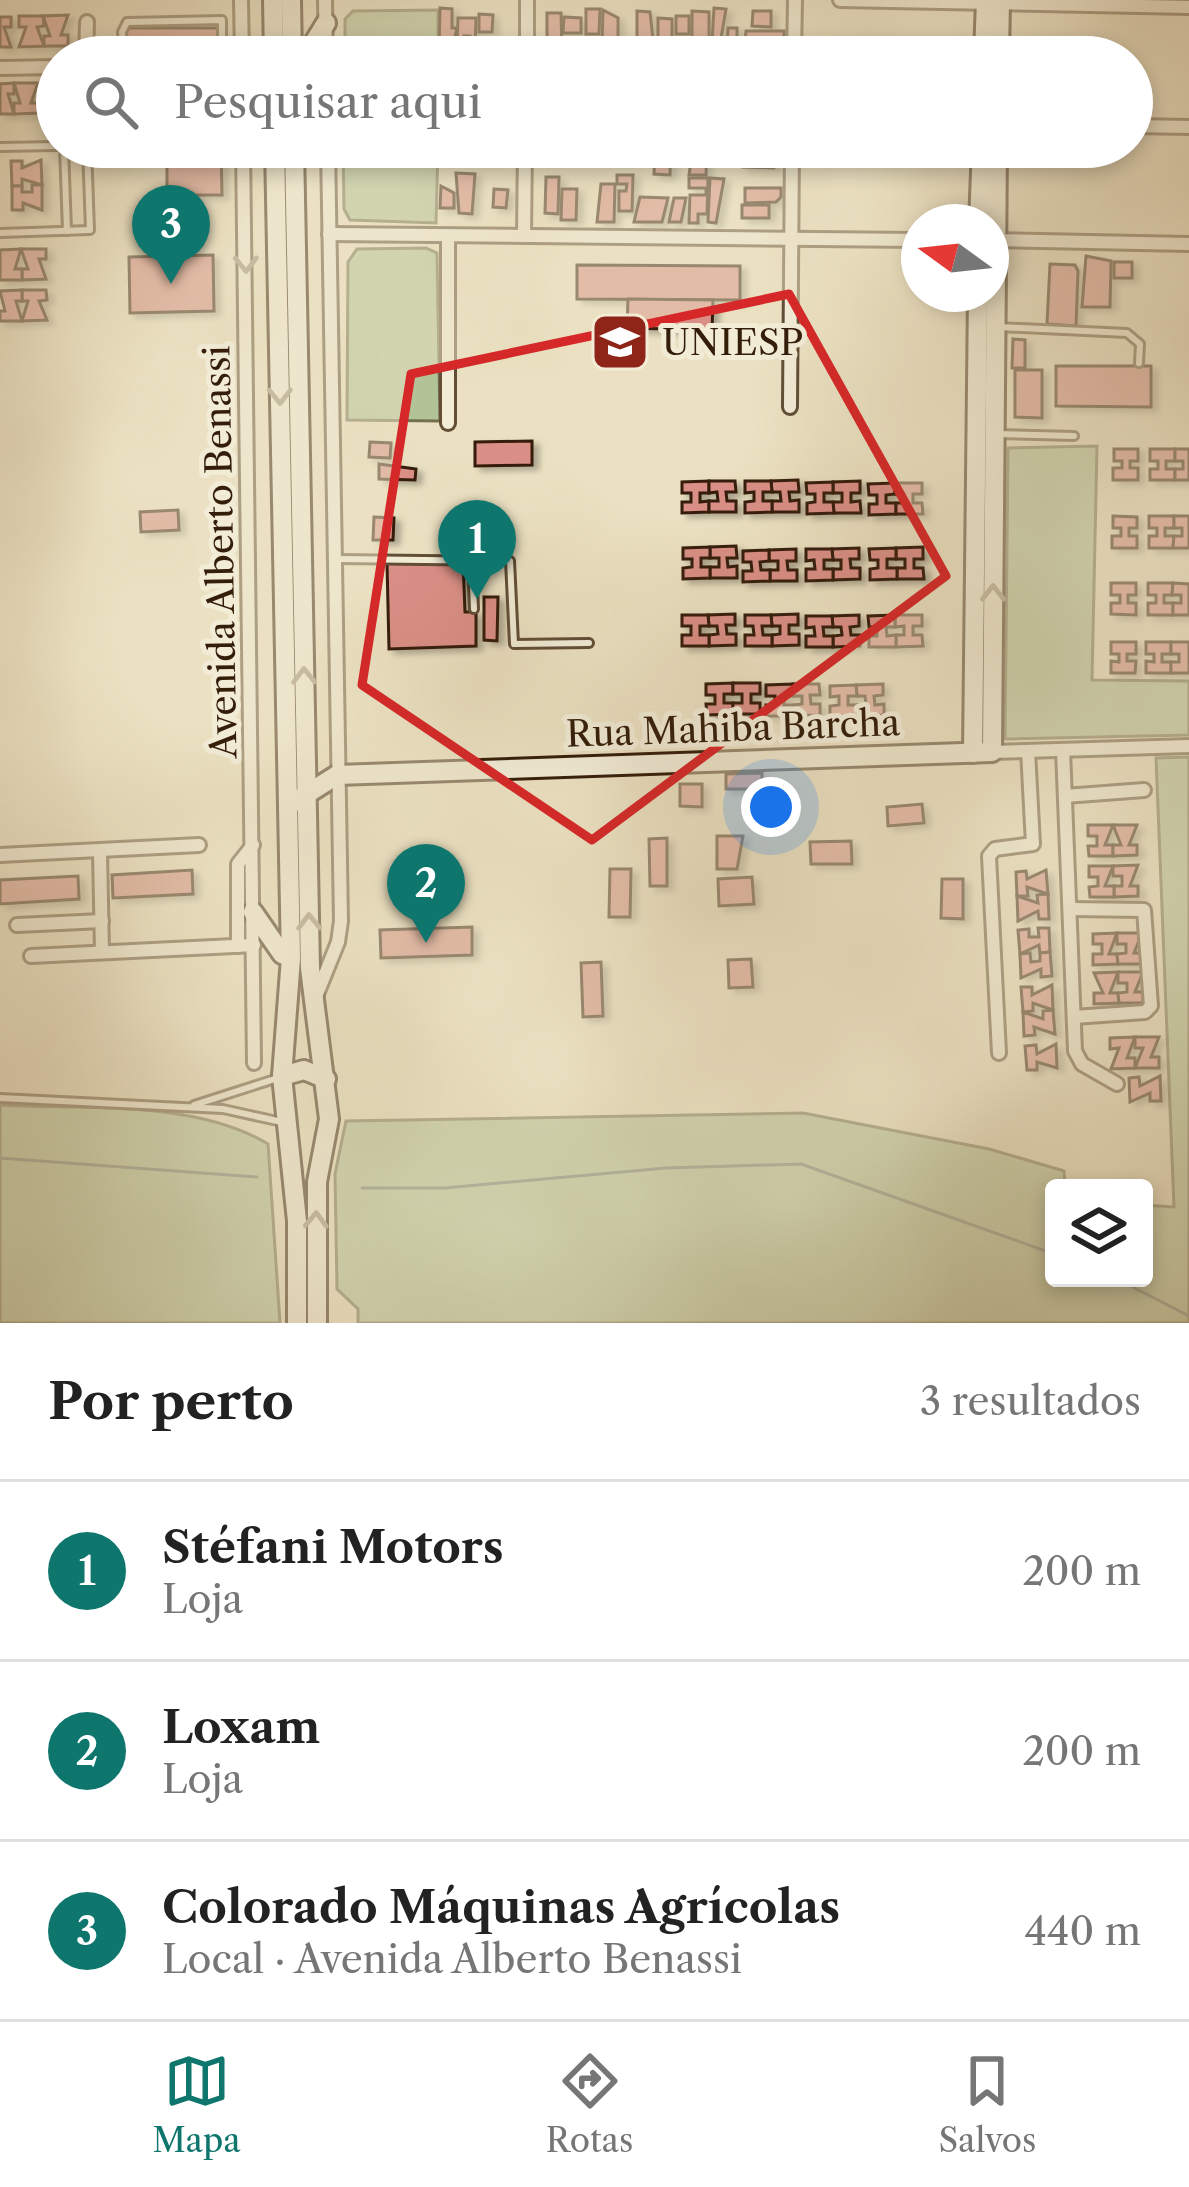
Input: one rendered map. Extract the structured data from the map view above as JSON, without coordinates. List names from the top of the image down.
{
  "streets": {
    "main road": ["Rua Mahiba Barcha"],
    "street": ["Avenida Alberto Benassi"]
  },
  "places": {
    "school or university": ["UNIESP"]
  },
  "north": "left",
  "page": {
    "search": "Pesquisar aqui",
    "pins": ["3", "1", "2"],
    "heading": ["Por perto", "3 resultados"],
    "list": [
      {
        "mark": "1",
        "name": "Stéfani Motors",
        "note": "Loja",
        "value": "200 m"
      },
      {
        "mark": "2",
        "name": "Loxam",
        "note": "Loja",
        "value": "200 m"
      },
      {
        "mark": "3",
        "name": "Colorado Máquinas Agrícolas",
        "note": "Local · Avenida Alberto Benassi",
        "value": "440 m"
      }
    ],
    "nav": ["Mapa", "Rotas", "Salvos"]
  }
}
